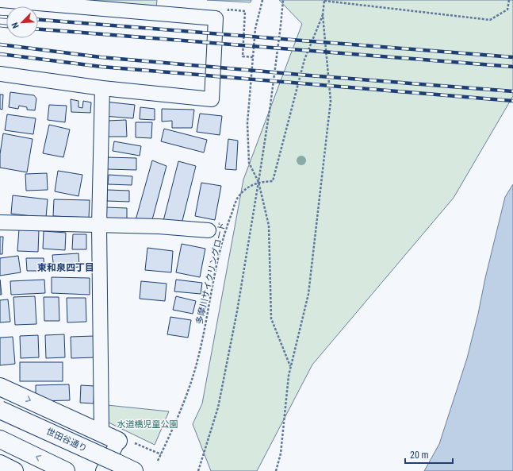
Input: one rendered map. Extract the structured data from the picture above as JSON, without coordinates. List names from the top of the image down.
{
  "streets": {
    "main road": ["世田谷通り"],
    "path": ["多摩川サイクリングロード"]
  },
  "districts": ["東和泉四丁目"],
  "parks": ["水道橋児童公園"],
  "scale_bar": "20 m",
  "north": "bottom left"
}
